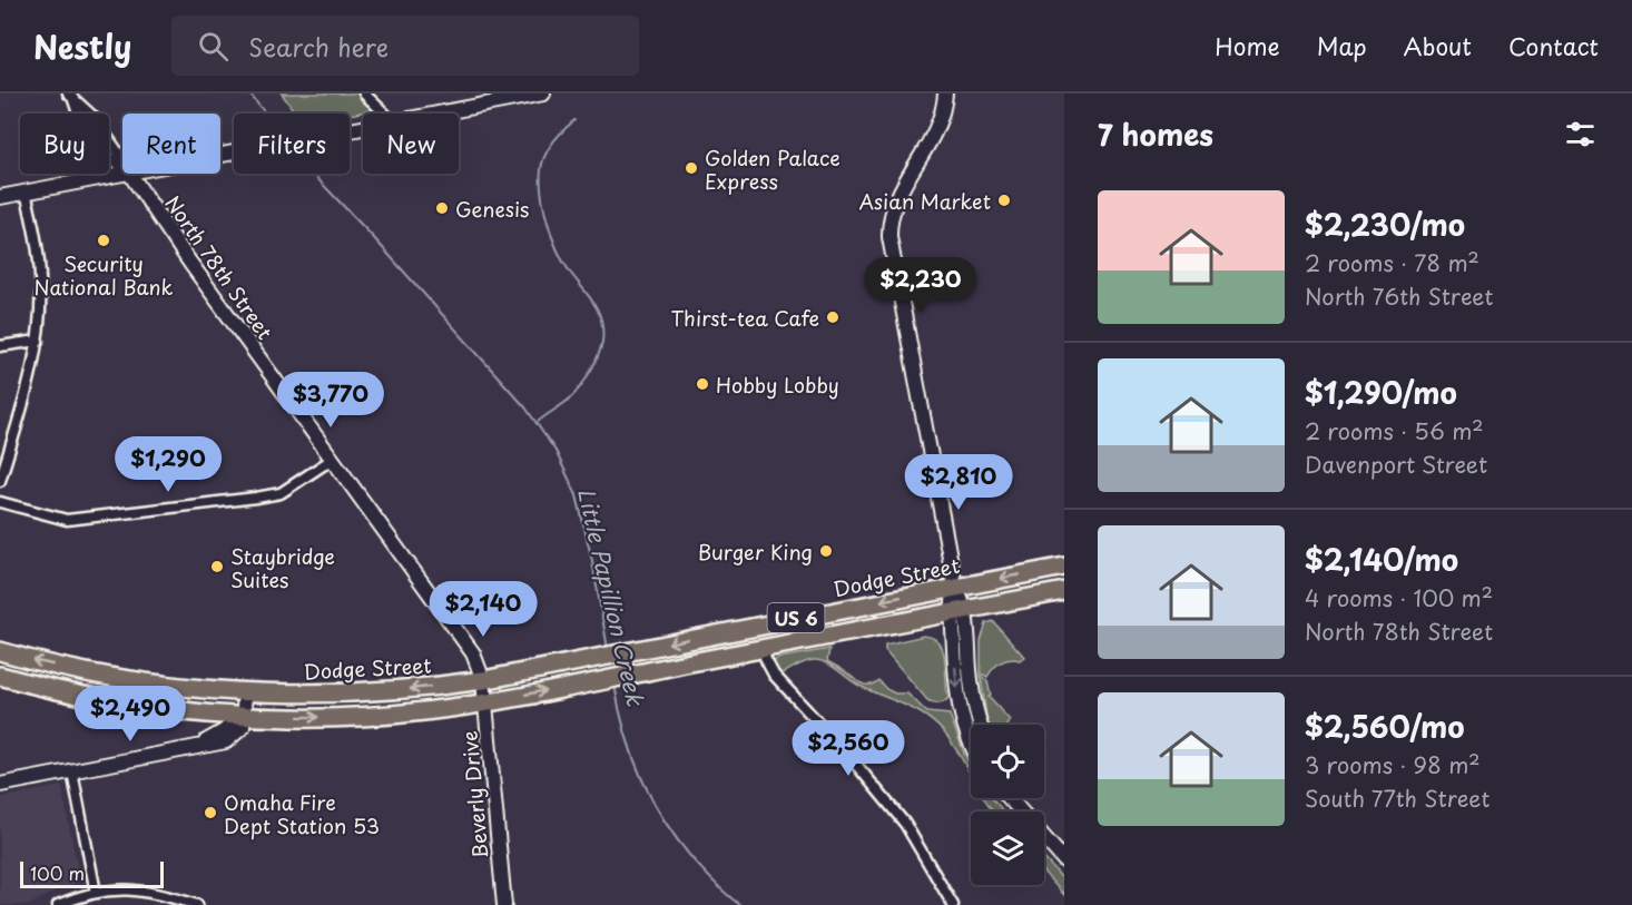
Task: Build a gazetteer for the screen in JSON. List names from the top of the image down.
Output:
{
  "streets": {
    "highway": ["Dodge Street", "US 6"],
    "main road": ["North 78th Street", "Beverly Drive"]
  },
  "crossings": [
    ["North 78th Street", "Dodge Street"],
    ["North 78th Street", "Beverly Drive"],
    ["Dodge Street", "US 6"],
    ["Dodge Street", "Beverly Drive"],
    ["US 6", "Beverly Drive"]
  ],
  "water": ["Little Papillion Creek"],
  "places": [
    "Golden Palace Express",
    "Asian Market",
    "Genesis",
    "Security National Bank",
    "Thirst-tea Cafe",
    "Hobby Lobby",
    "Burger King",
    "Staybridge Suites",
    "Omaha Fire Dept Station 53"
  ],
  "scale_bar": "100 m",
  "page": {
    "header": "Nestly",
    "search": "Search here",
    "nav": [
      "Home",
      "Map",
      "About",
      "Contact"
    ],
    "heading": "7 homes",
    "chip": [
      "Buy",
      "Rent",
      "Filters",
      "New"
    ],
    "list": [
      {
        "name": "$2,230/mo",
        "note": "2 rooms · 78 m² · North 76th Street"
      },
      {
        "name": "$1,290/mo",
        "note": "2 rooms · 56 m² · Davenport Street"
      },
      {
        "name": "$2,140/mo",
        "note": "4 rooms · 100 m² · North 78th Street"
      },
      {
        "name": "$2,560/mo",
        "note": "3 rooms · 98 m² · South 77th Street"
      }
    ],
    "price": [
      "$2,230",
      "$3,770",
      "$1,290",
      "$2,810",
      "$2,140",
      "$2,490",
      "$2,560"
    ],
    "scale": "100 m"
  }
}
